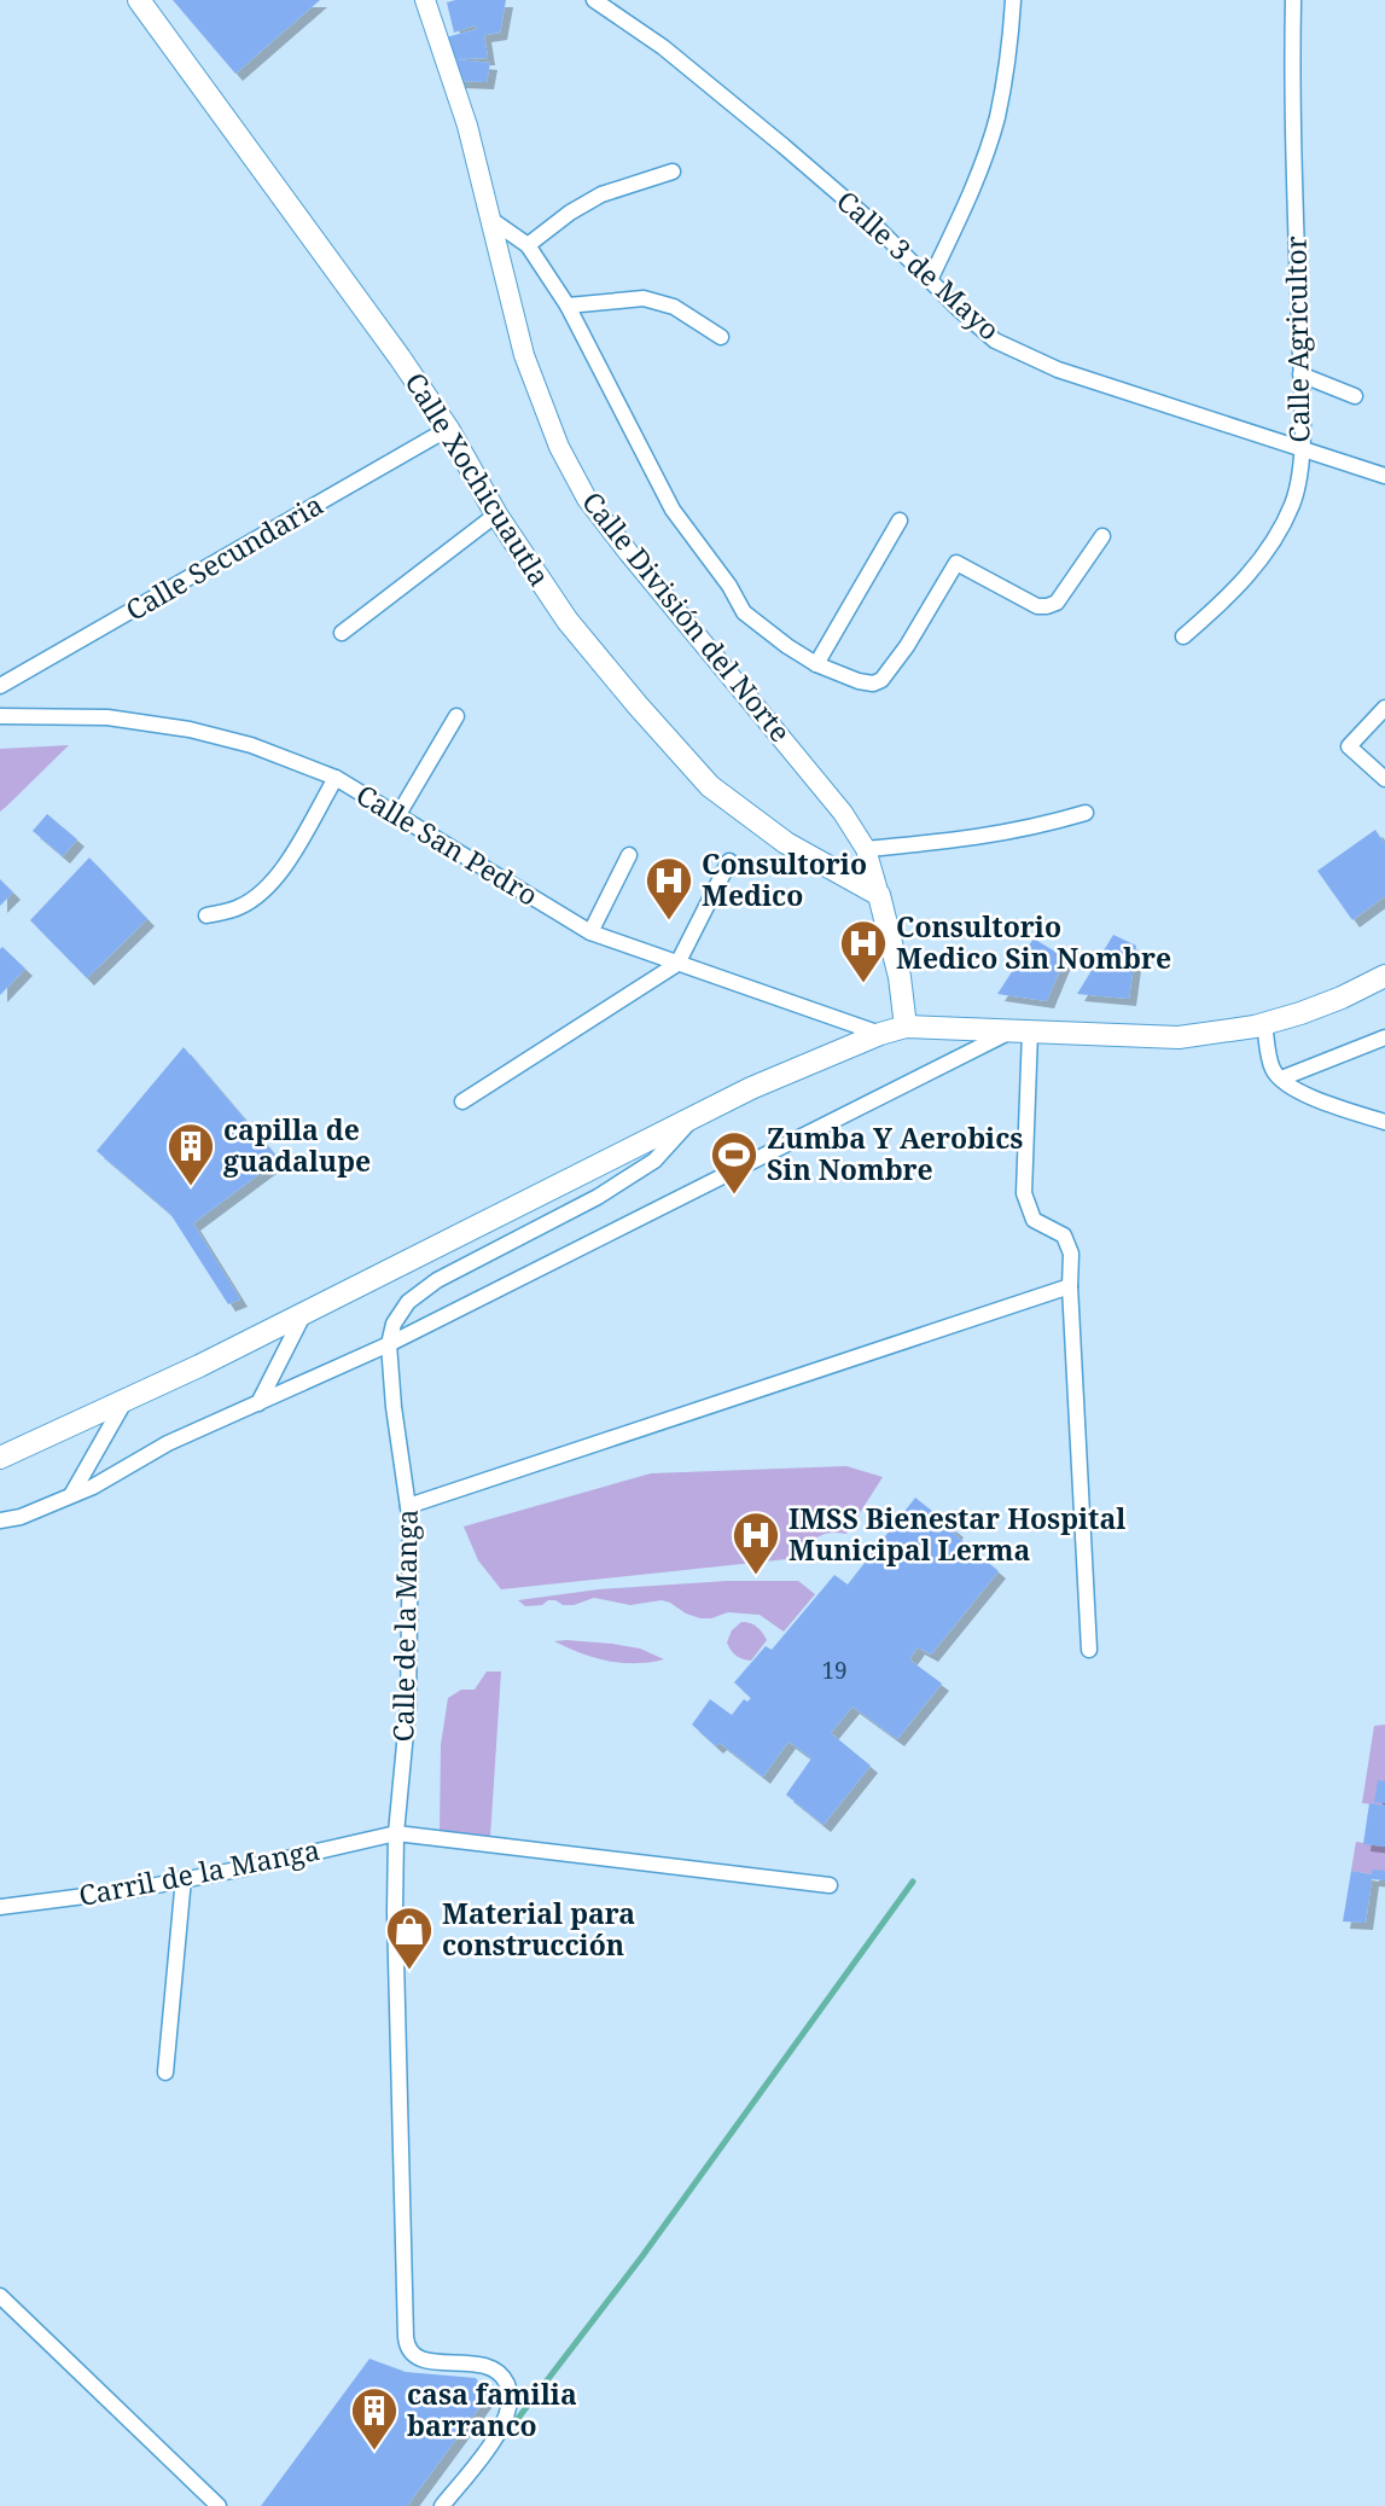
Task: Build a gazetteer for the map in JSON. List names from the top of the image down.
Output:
{
  "streets": {
    "main road": ["Calle Xochicuautla", "Calle División del Norte"],
    "street": [
      "Calle 3 de Mayo",
      "Calle Agricultor",
      "Calle Secundaria",
      "Calle San Pedro",
      "Calle de la Manga",
      "Carril de la Manga"
    ]
  },
  "crossings": [
    ["Calle 3 de Mayo", "Calle Agricultor"],
    ["Calle Xochicuautla", "Calle Secundaria"],
    ["Calle Xochicuautla", "Calle División del Norte"],
    ["Calle de la Manga", "Carril de la Manga"]
  ],
  "places": {
    "hospital": ["Consultorio Medico", "Consultorio Medico Sin Nombre", "IMSS Bienestar Hospital Municipal Lerma"],
    "building": ["capilla de guadalupe", "casa familia barranco"],
    "sports": ["Zumba Y Aerobics Sin Nombre"],
    "shop": ["Material para construcción"]
  },
  "house_numbers": ["19"]
}
